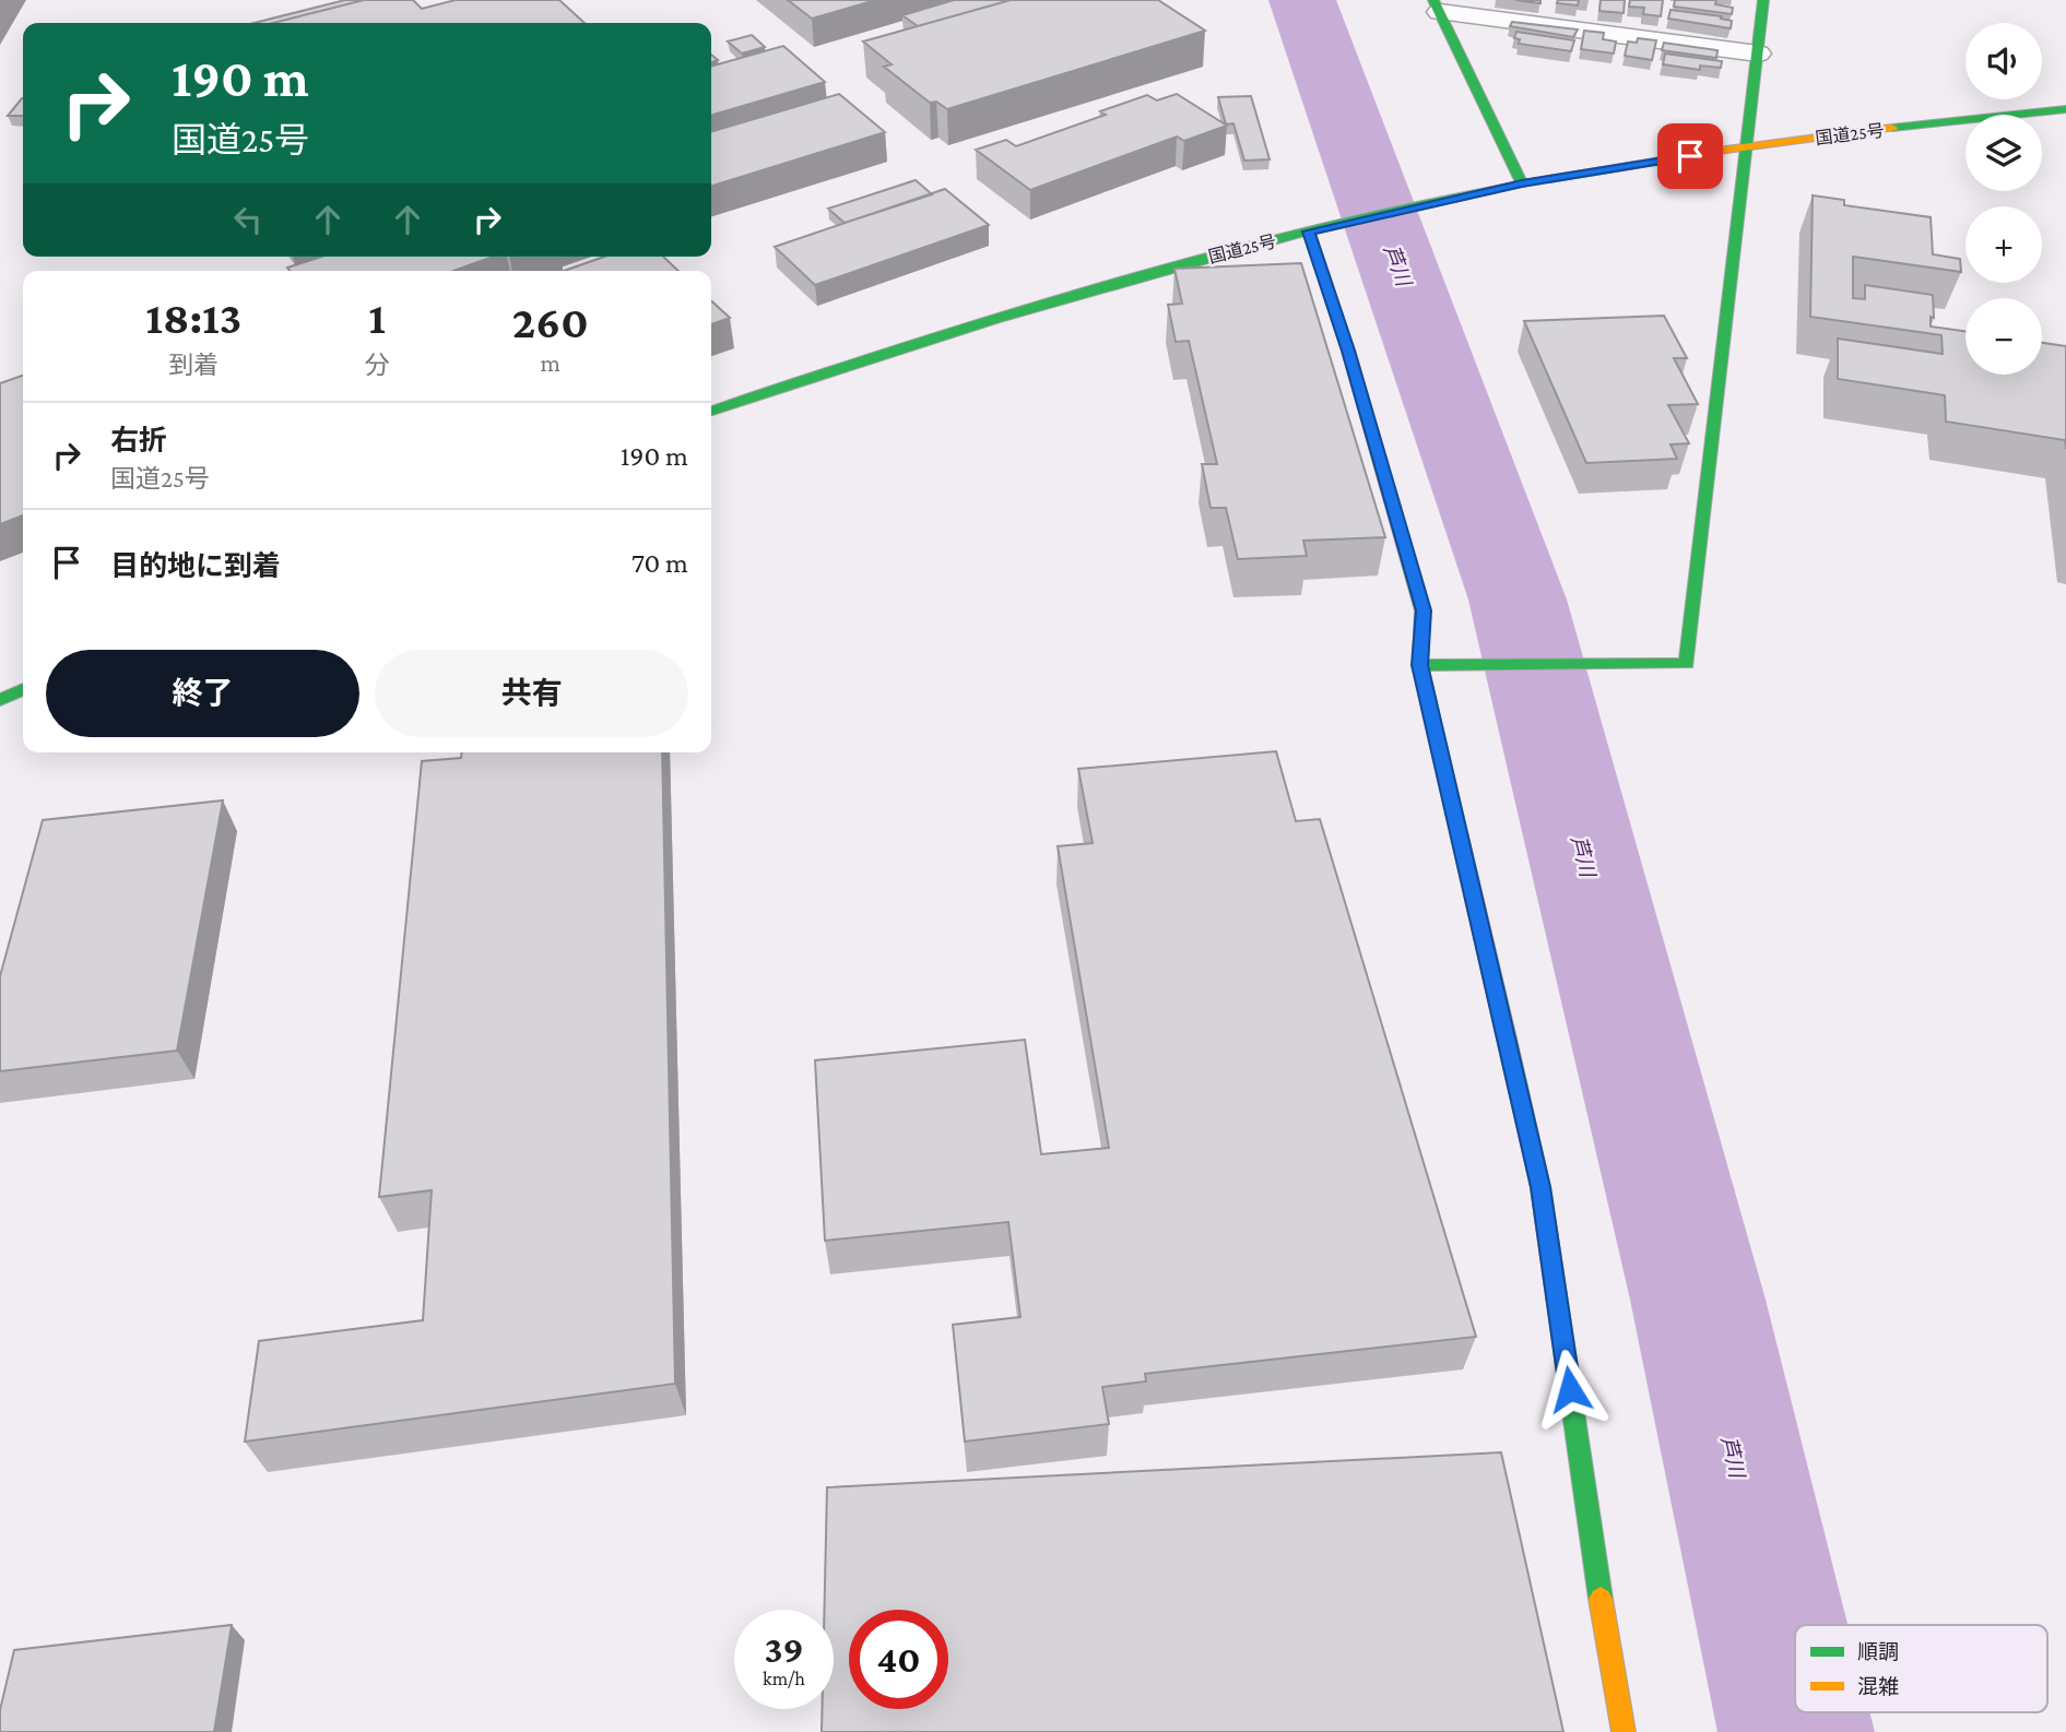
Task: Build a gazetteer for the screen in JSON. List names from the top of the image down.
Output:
{
  "streets": {
    "main road": ["国道25号"]
  },
  "water": ["芦川"],
  "legend": ["順調", "混雑"],
  "page": {
    "map_buttons": ["+", "−"],
    "turn": ["190 m", "国道25号"],
    "eta": [
      "18:13",
      "到着",
      "1",
      "分",
      "260",
      "m"
    ],
    "list": [
      {
        "name": "右折",
        "note": "国道25号",
        "value": "190 m"
      },
      {
        "name": "目的地に到着",
        "value": "70 m"
      }
    ],
    "buttons": ["終了", "共有"],
    "speed": "39 km/h",
    "limit": "40"
  }
}
